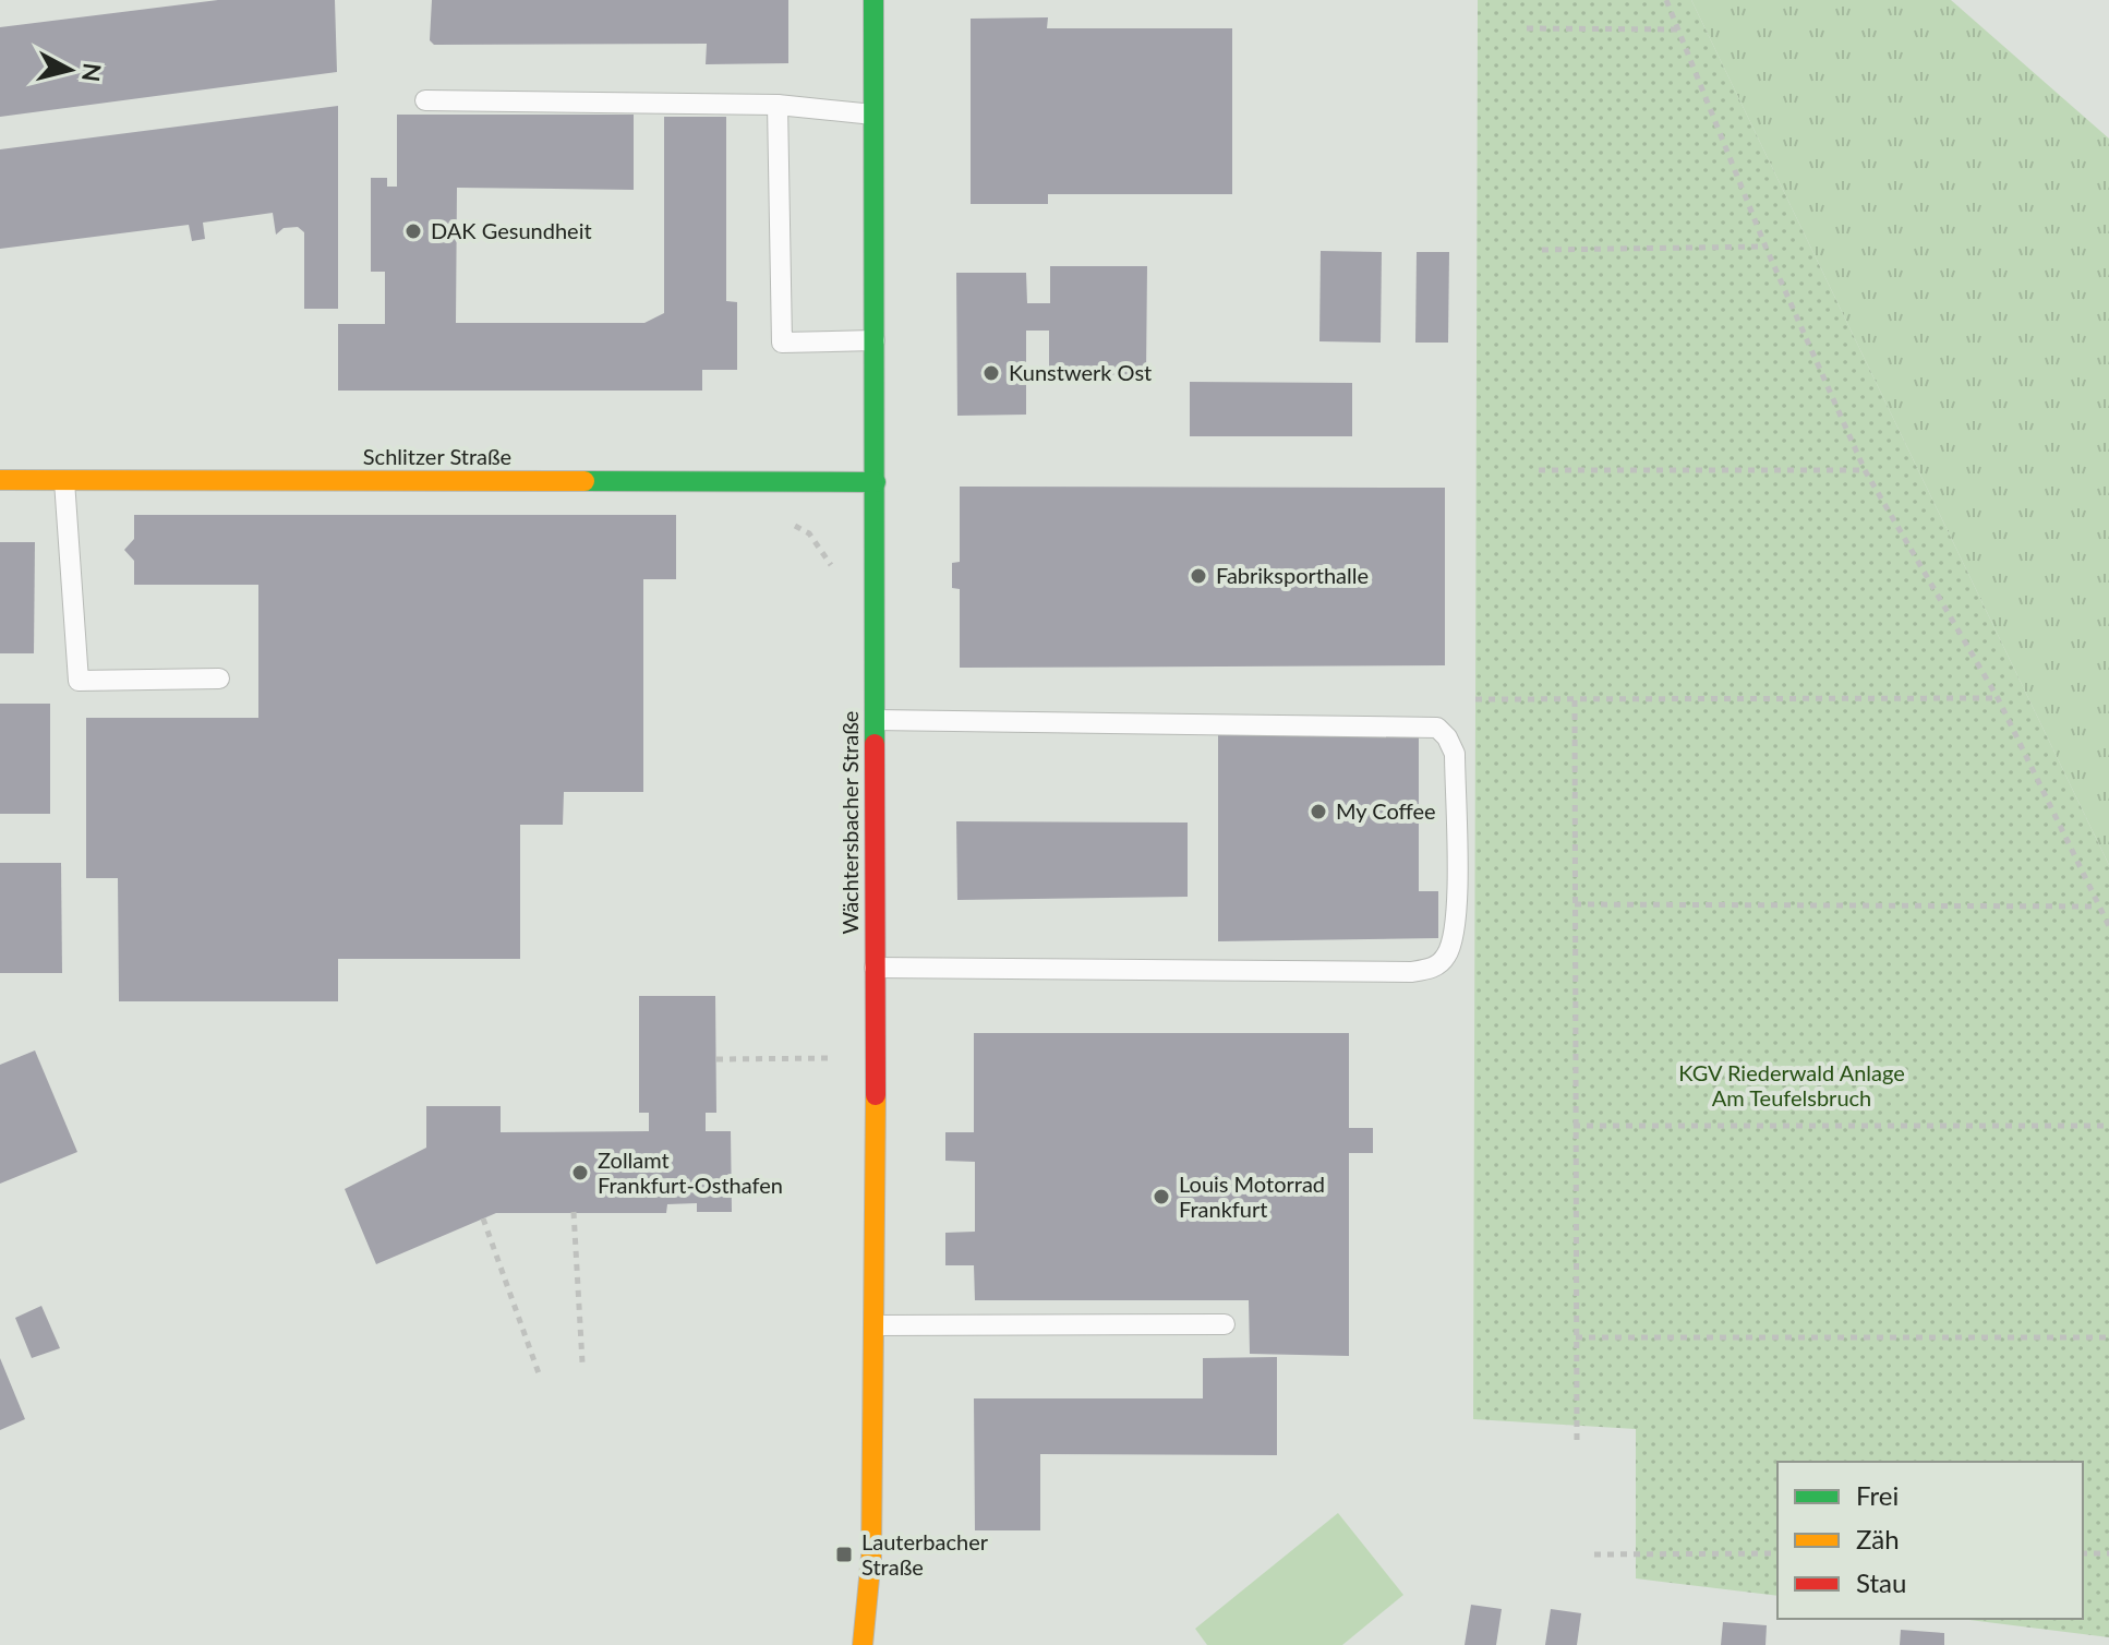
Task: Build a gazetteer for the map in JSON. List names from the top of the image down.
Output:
{
  "streets": {
    "street": ["Schlitzer Straße", "Wächtersbacher Straße"]
  },
  "crossings": [
    ["Schlitzer Straße", "Wächtersbacher Straße"]
  ],
  "parks": ["KGV Riederwald Anlage Am Teufelsbruch"],
  "places": {
    "other": [
      "DAK Gesundheit",
      "Kunstwerk Ost",
      "Fabriksporthalle",
      "My Coffee",
      "Zollamt Frankfurt-Osthafen",
      "Louis Motorrad Frankfurt"
    ],
    "transit": ["Lauterbacher Straße"]
  },
  "legend": ["Frei", "Zäh", "Stau"],
  "north": "right"
}
